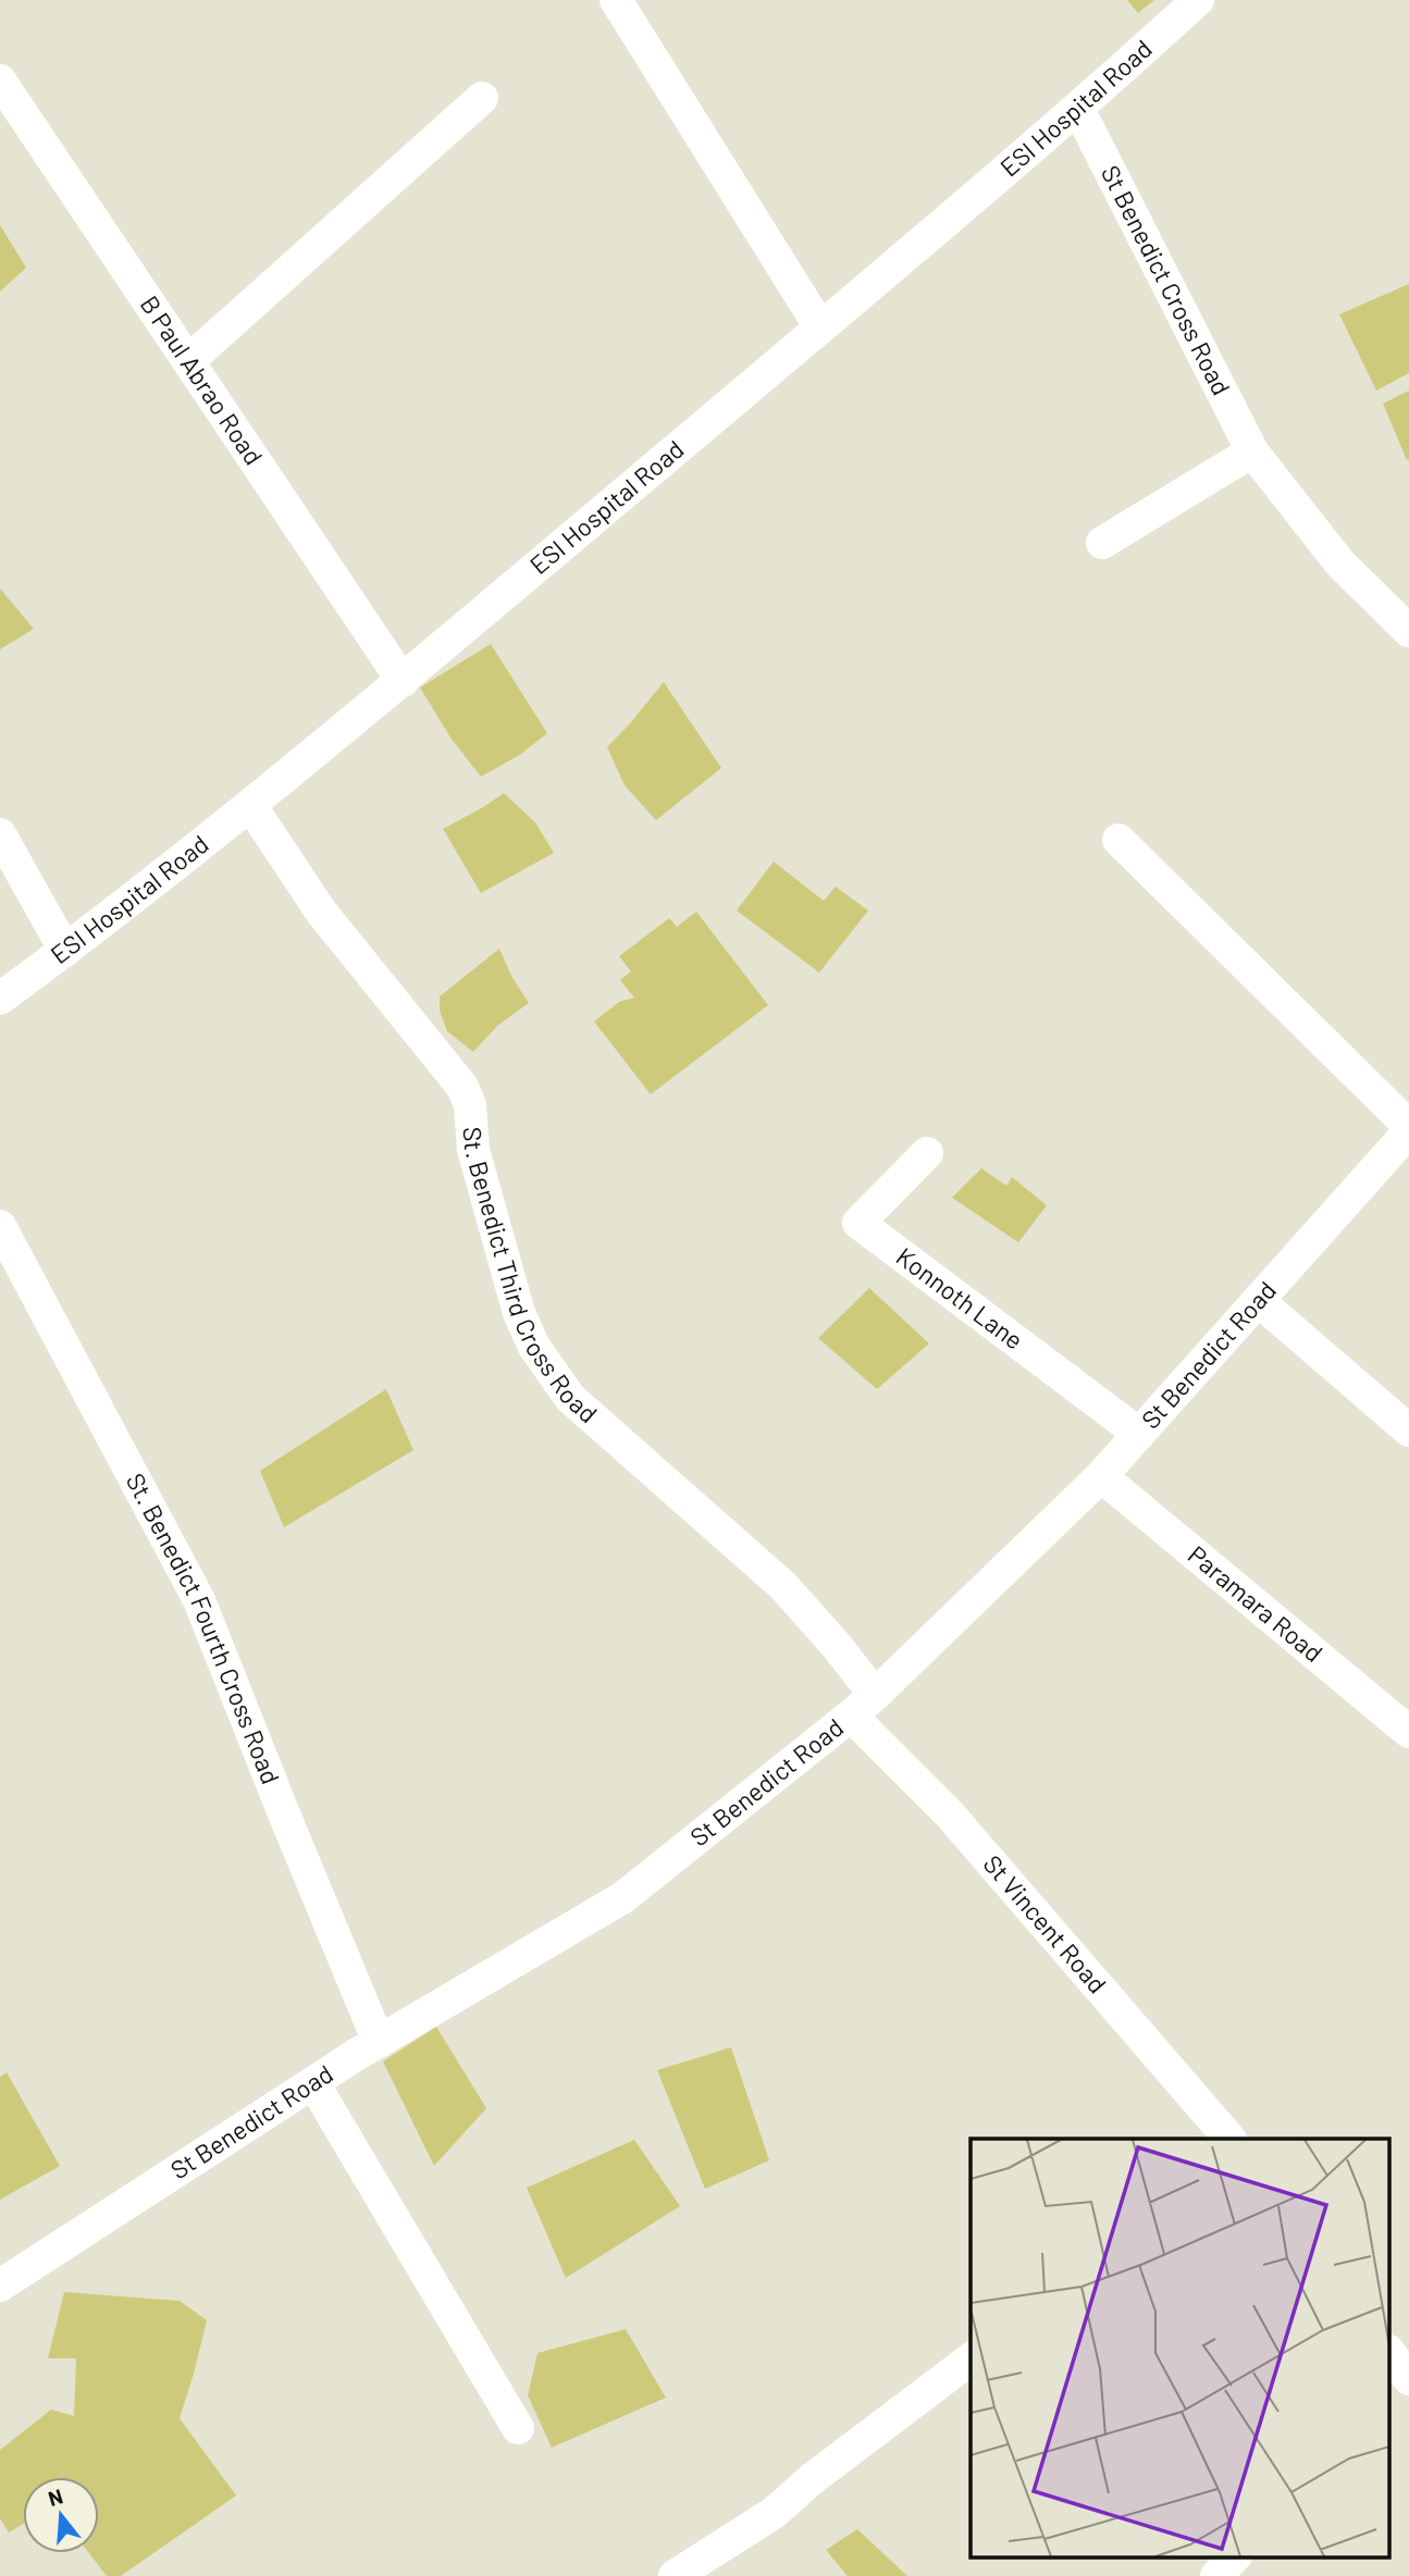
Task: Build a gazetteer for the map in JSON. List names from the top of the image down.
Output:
{
  "streets": {
    "street": [
      "ESI Hospital Road",
      "St Benedict Cross Road",
      "B Paul Abrao Road",
      "St. Benedict Third Cross Road",
      "Konnoth Lane",
      "St Benedict Road",
      "Paramara Road",
      "St. Benedict Fourth Cross Road",
      "St Vincent Road"
    ]
  },
  "crossings": [
    ["ESI Hospital Road", "St Benedict Cross Road"],
    ["ESI Hospital Road", "B Paul Abrao Road"],
    ["ESI Hospital Road", "St. Benedict Third Cross Road"],
    ["St. Benedict Third Cross Road", "St Benedict Road"],
    ["Konnoth Lane", "St Benedict Road"],
    ["St Benedict Road", "Paramara Road"],
    ["St Benedict Road", "St. Benedict Fourth Cross Road"],
    ["St Benedict Road", "St Vincent Road"]
  ],
  "north": "top"
}
